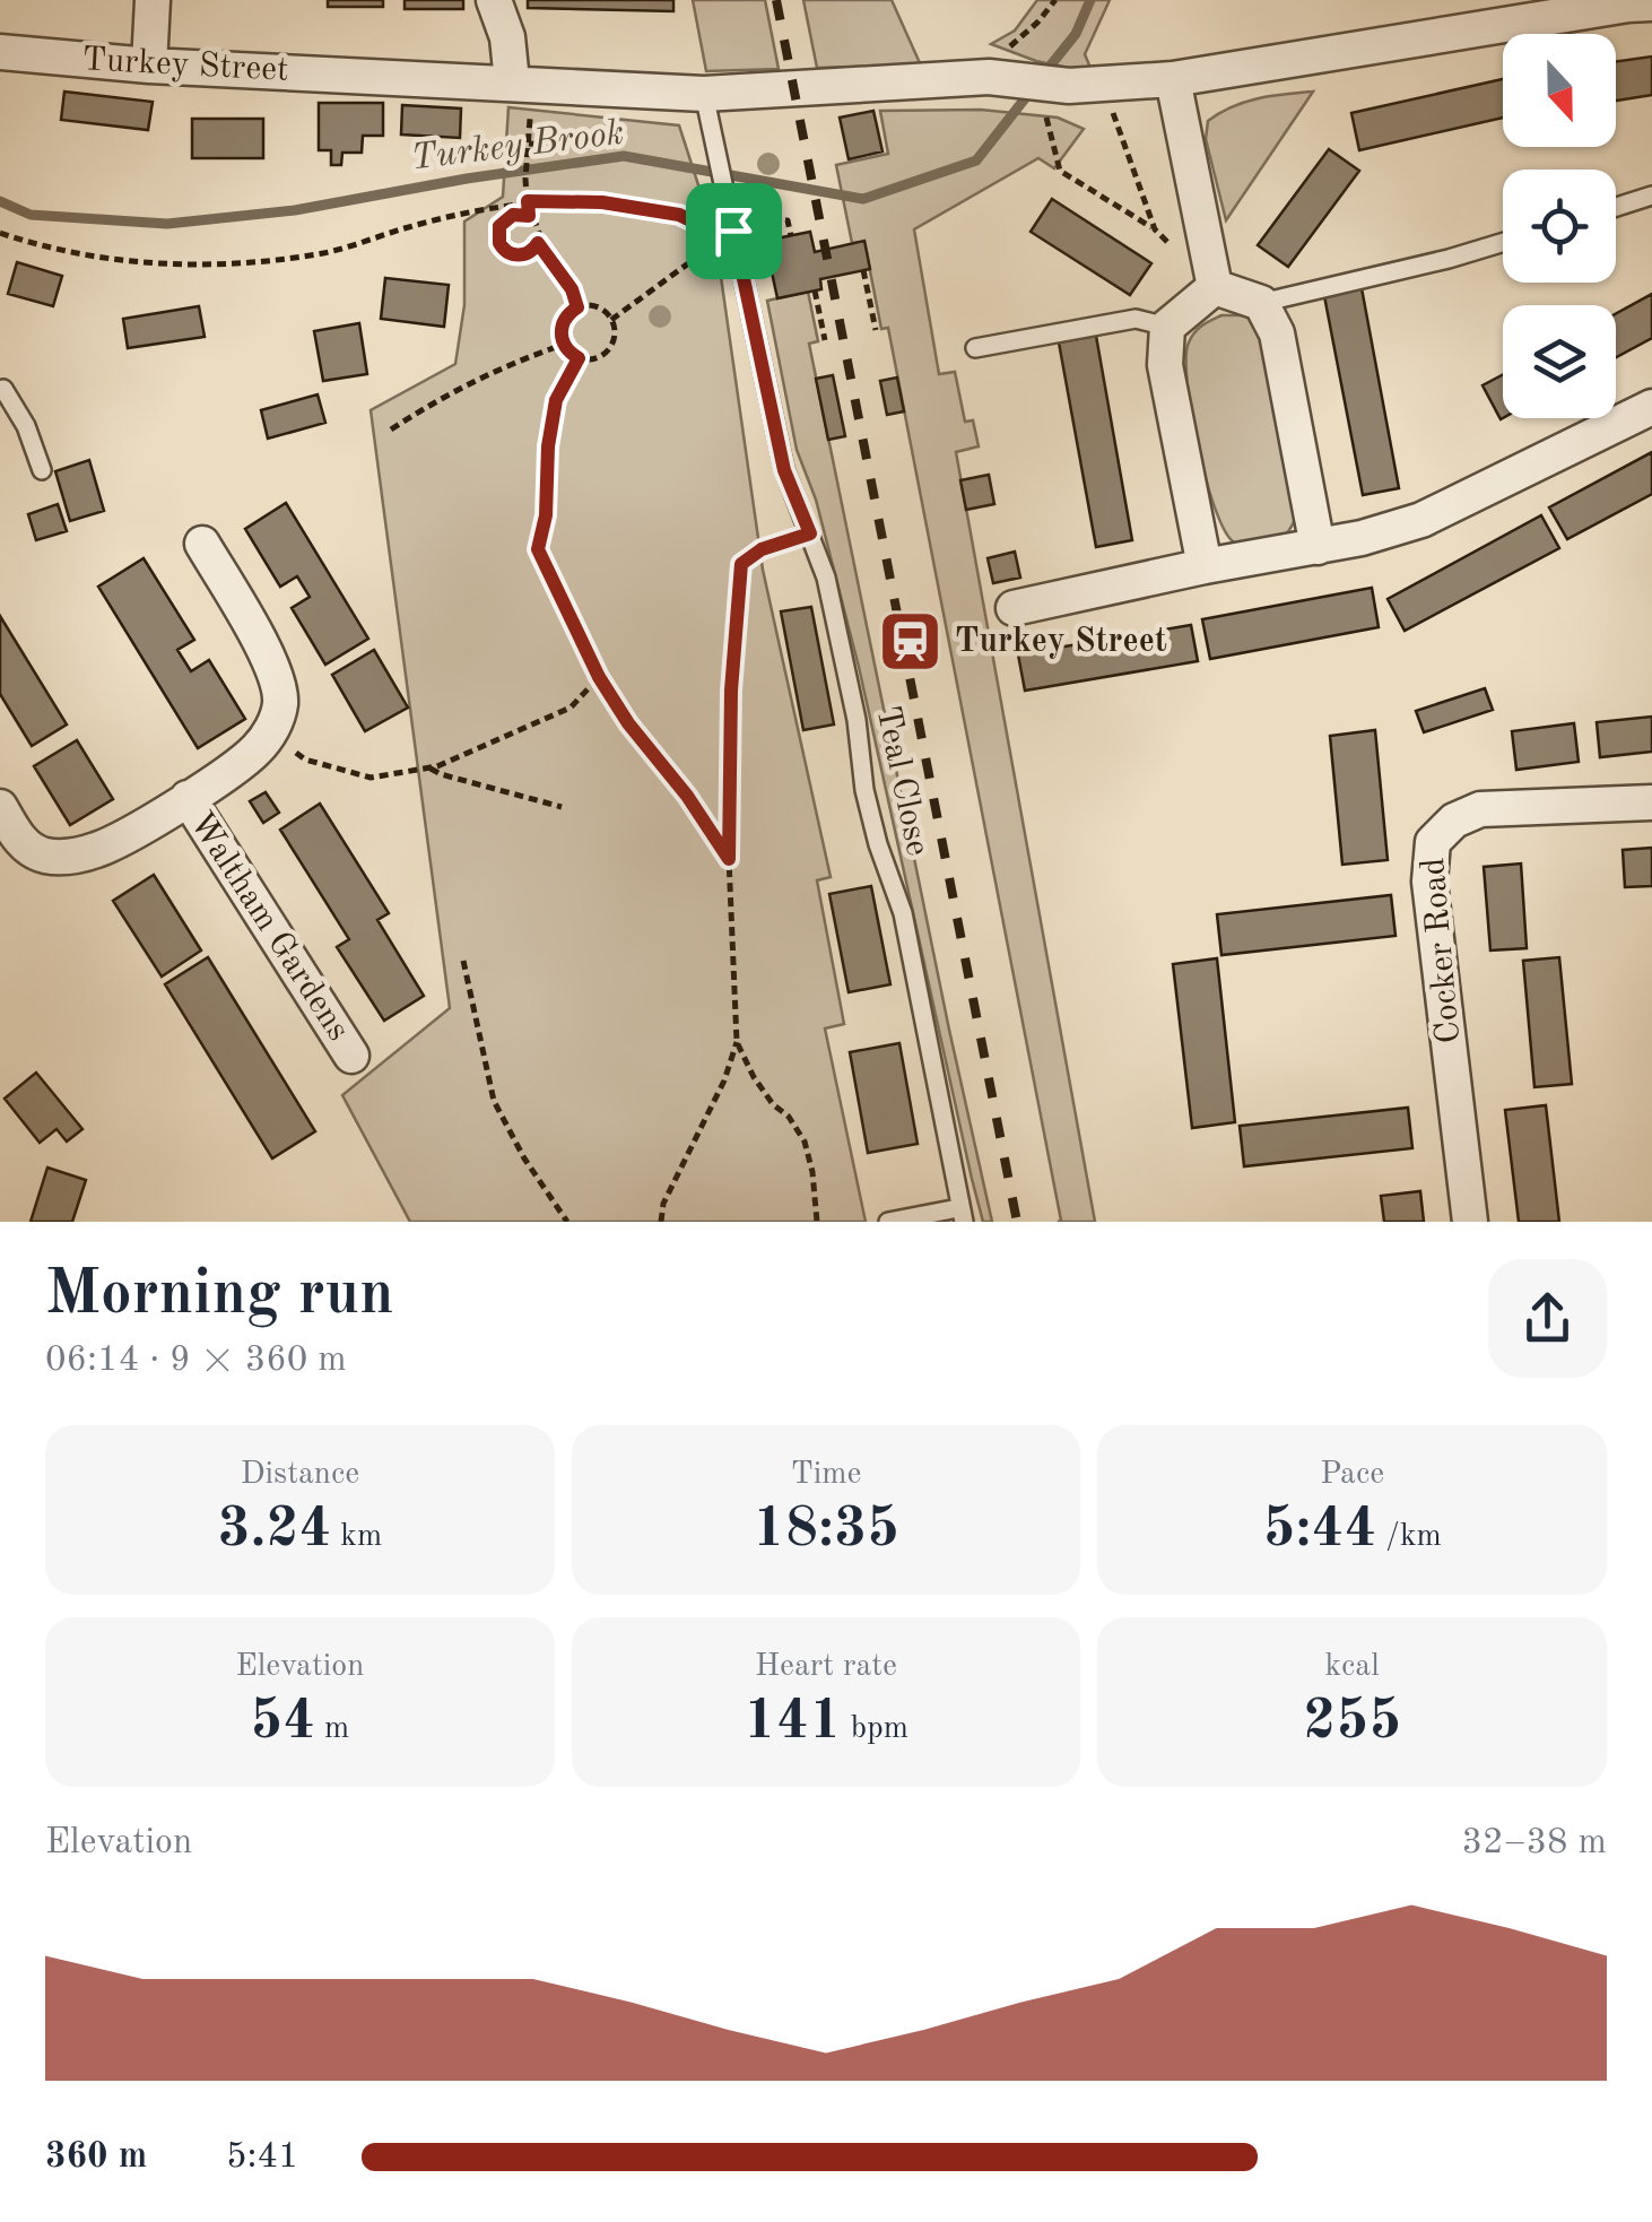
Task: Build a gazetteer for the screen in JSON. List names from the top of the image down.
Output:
{
  "streets": {
    "street": ["Turkey Street", "Waltham Gardens", "Cocker Road"],
    "lane": ["Teal Close"]
  },
  "crossings": [
    ["Turkey Street", "Teal Close"]
  ],
  "water": ["Turkey Brook"],
  "places": {
    "station": ["Turkey Street"]
  },
  "north": "bottom",
  "page": {
    "heading": ["Morning run", "06:14 · 9 × 360 m"],
    "stats": [
      ["Distance", "3.24 km"],
      ["Time", "18:35"],
      ["Pace", "5:44 /km"],
      ["Elevation", "54 m"],
      ["Heart rate", "141 bpm"],
      ["kcal", "255"]
    ],
    "chart": ["Elevation", "32–38 m"],
    "list": [
      {
        "name": "360 m",
        "note": "5:41"
      }
    ]
  }
}
